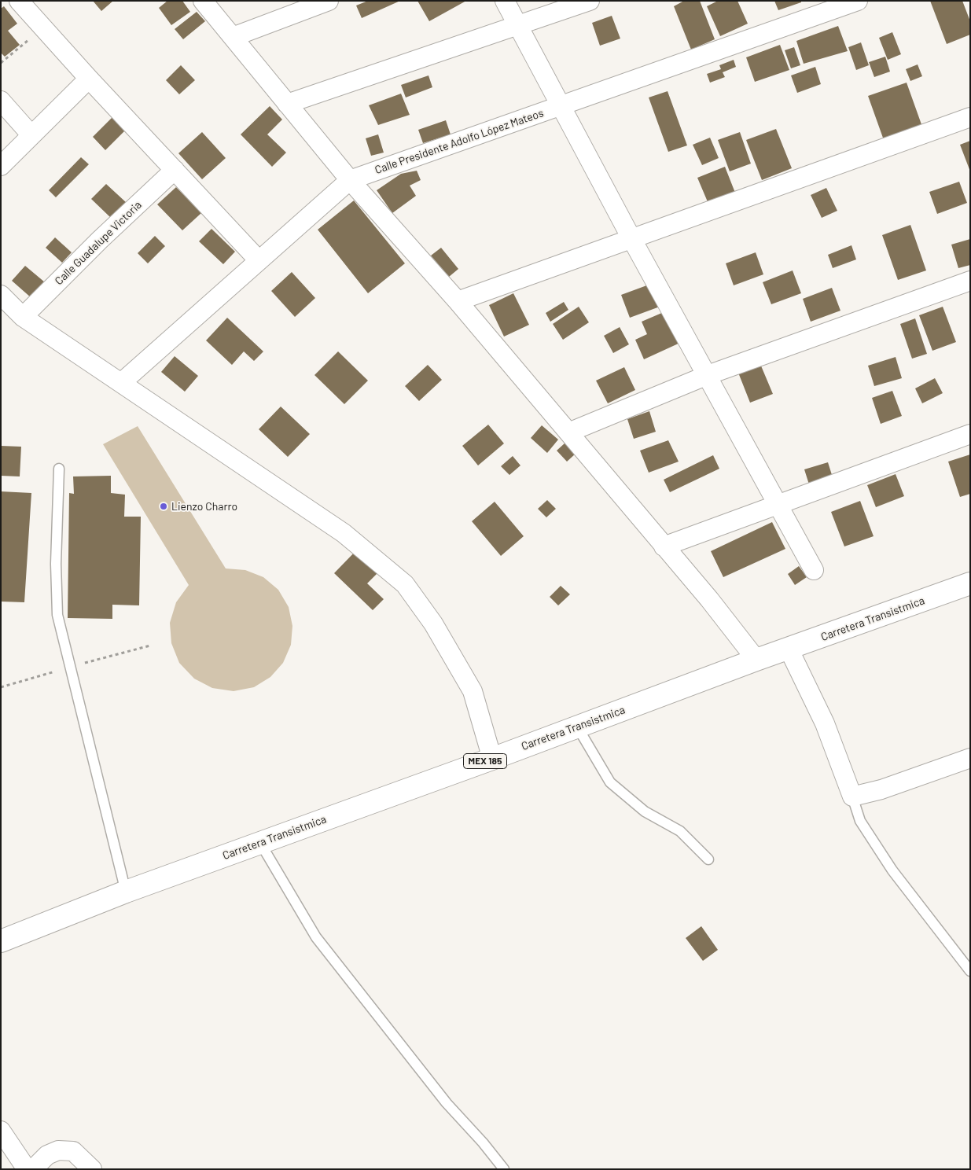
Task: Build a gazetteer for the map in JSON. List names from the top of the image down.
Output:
{
  "streets": {
    "main road": ["Carretera Transistmica", "MEX 185"],
    "street": ["Calle Presidente Adolfo López Mateos", "Calle Guadalupe Victoria"]
  },
  "places": ["Lienzo Charro"]
}
